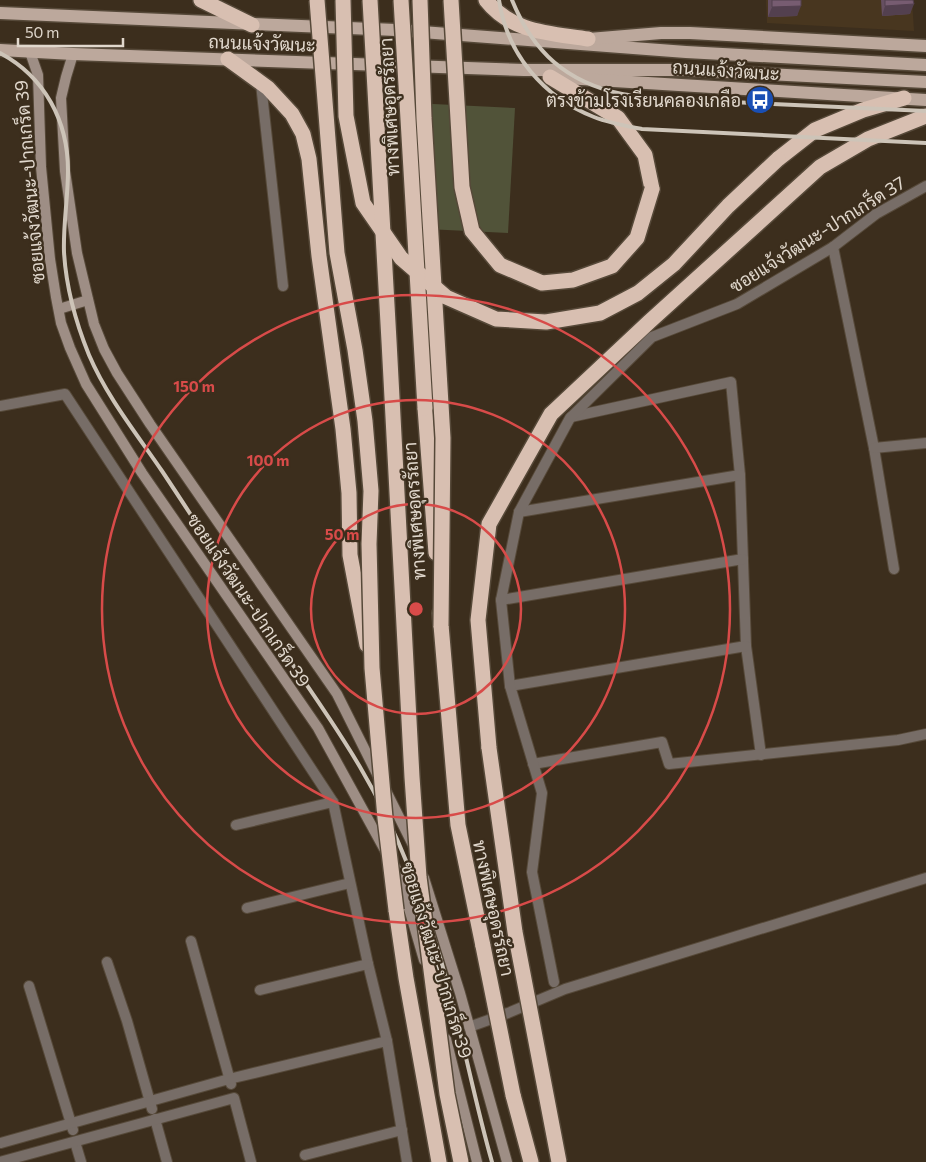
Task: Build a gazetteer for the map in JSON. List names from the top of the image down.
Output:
{
  "streets": {
    "highway": ["ทางพิเศษอุดรรัถยา"],
    "main road": ["ถนนแจ้งวัฒนะ", "ซอยแจ้งวัฒนะ-ปากเกร็ด 39"],
    "street": ["ซอยแจ้งวัฒนะ-ปากเกร็ด 37"]
  },
  "crossings": [
    ["ถนนแจ้งวัฒนะ", "ซอยแจ้งวัฒนะ-ปากเกร็ด 39"]
  ],
  "places": {
    "bus stop": ["ตรงข้ามโรงเรียนคลองเกลือ"]
  },
  "scale_bar": "50 m",
  "rings": ["150 m", "100 m", "50 m"]
}
